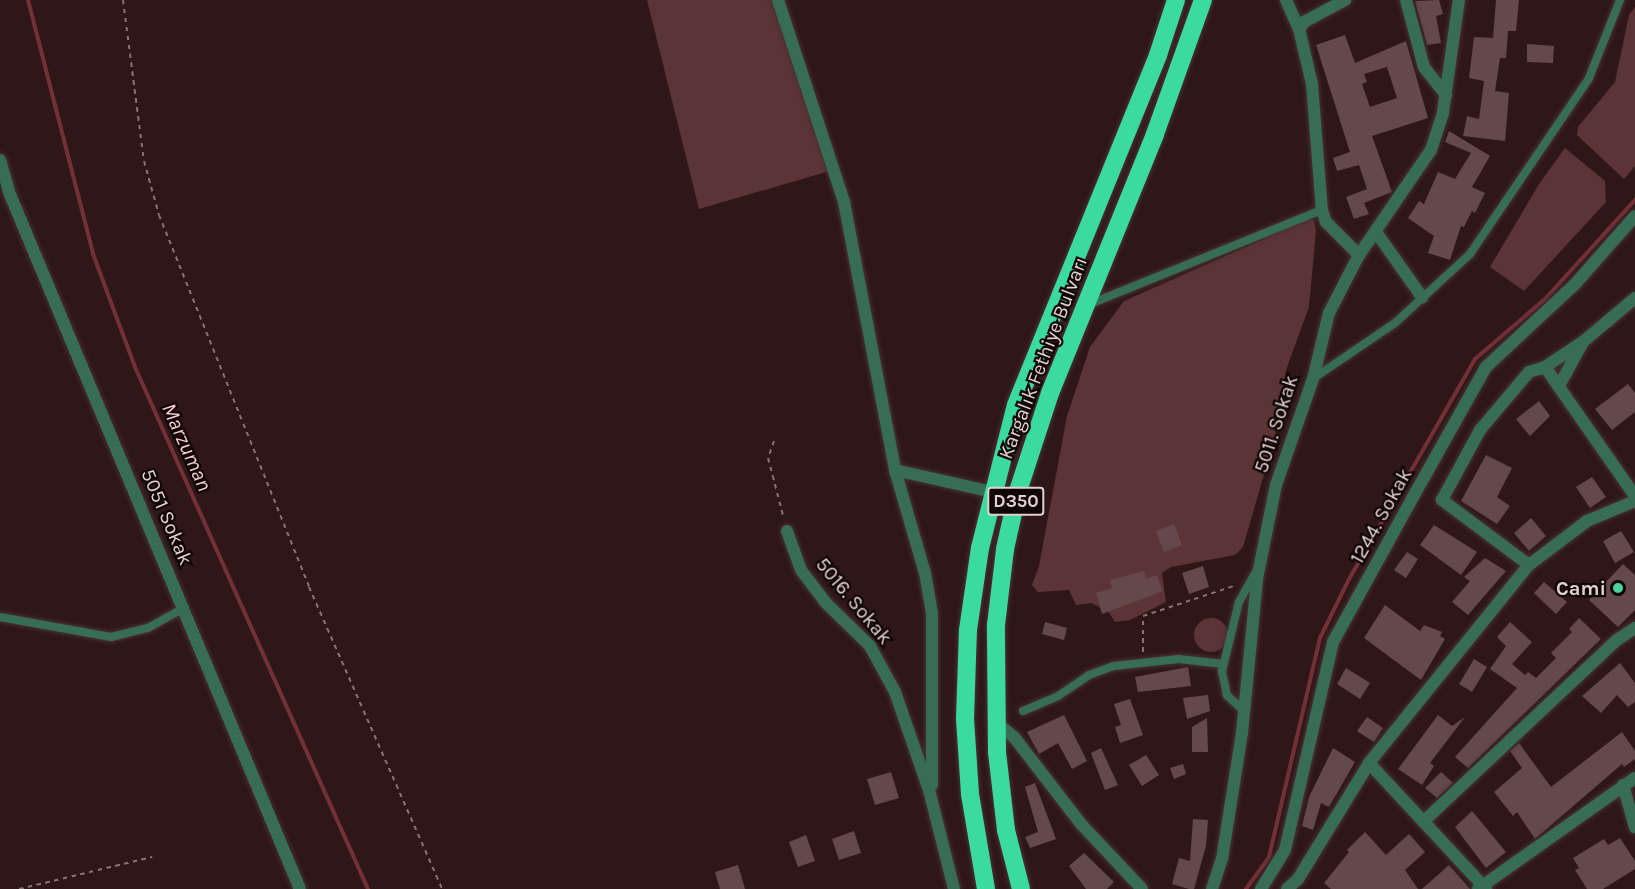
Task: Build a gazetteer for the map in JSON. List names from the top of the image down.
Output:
{
  "streets": {
    "highway": ["Kargalık Fethiye Bulvarı", "D350"],
    "street": [
      "5011. Sokak",
      "1244. Sokak",
      "5051 Sokak",
      "5016. Sokak"
    ]
  },
  "water": ["Marzuman"],
  "places": ["Cami"]
}
